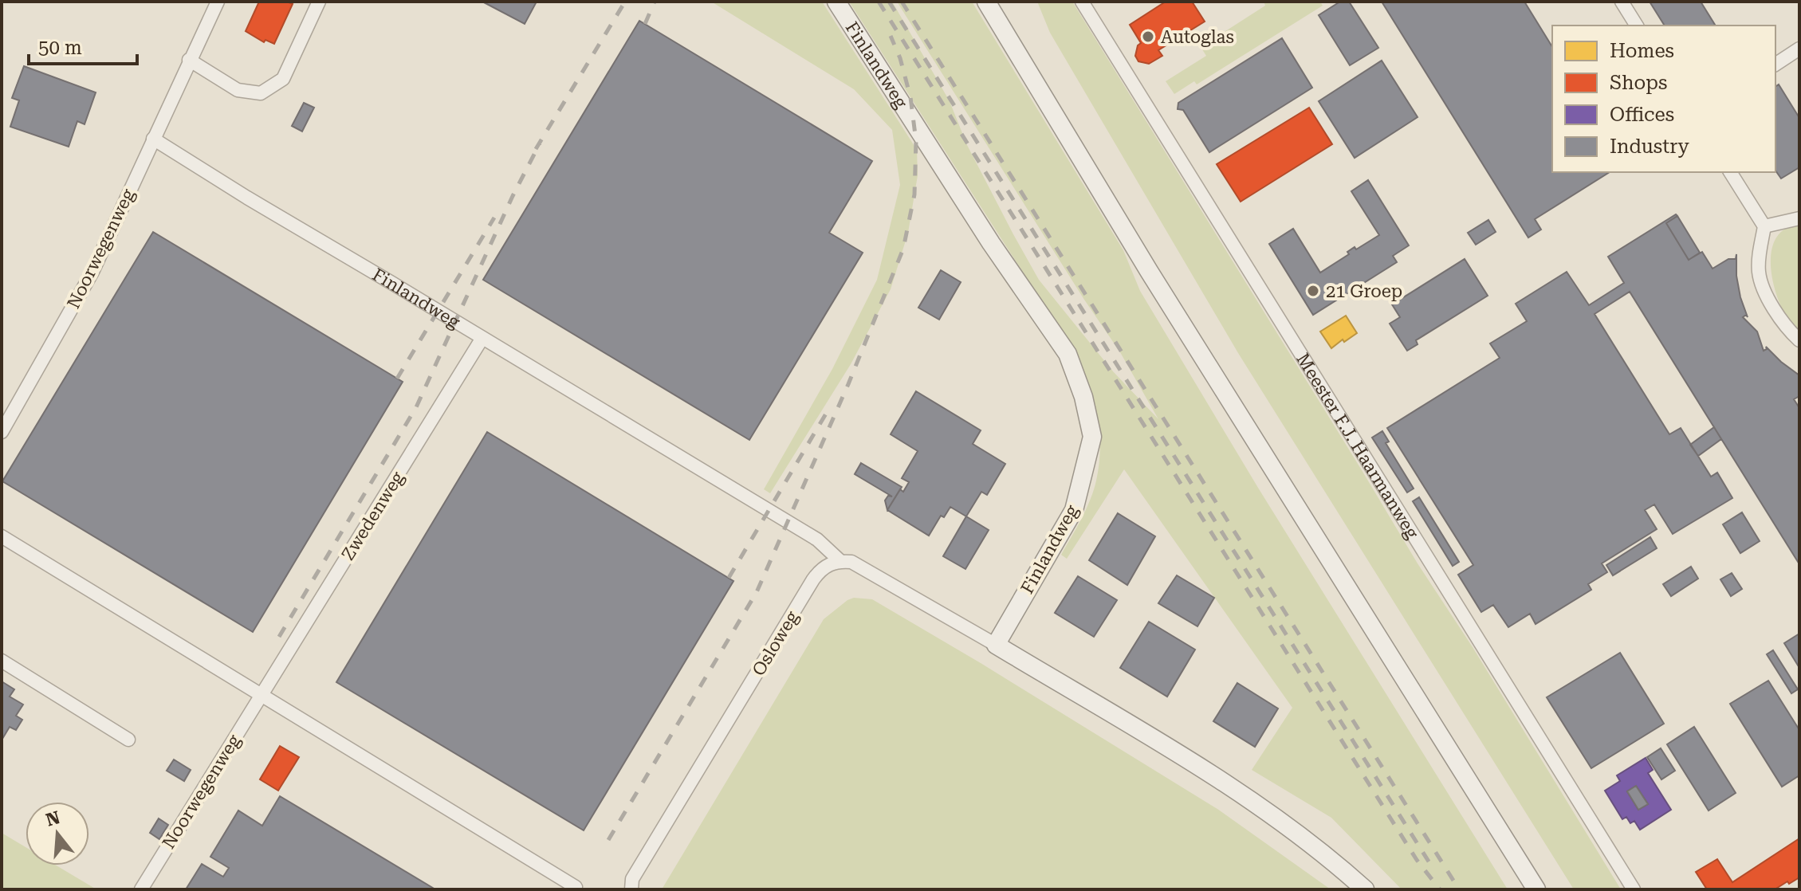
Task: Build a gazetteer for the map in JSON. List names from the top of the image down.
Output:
{
  "streets": {
    "street": [
      "Finlandweg",
      "Noorwegenweg",
      "Meester F.J. Haarmanweg",
      "Zwedenweg",
      "Osloweg"
    ]
  },
  "crossings": [
    ["Finlandweg", "Noorwegenweg"],
    ["Finlandweg", "Zwedenweg"],
    ["Finlandweg", "Osloweg"],
    ["Noorwegenweg", "Zwedenweg"]
  ],
  "places": ["Autoglas", "21 Groep"],
  "legend": [
    "Homes",
    "Shops",
    "Offices",
    "Industry"
  ],
  "scale_bar": "50 m",
  "north": "top"
}
